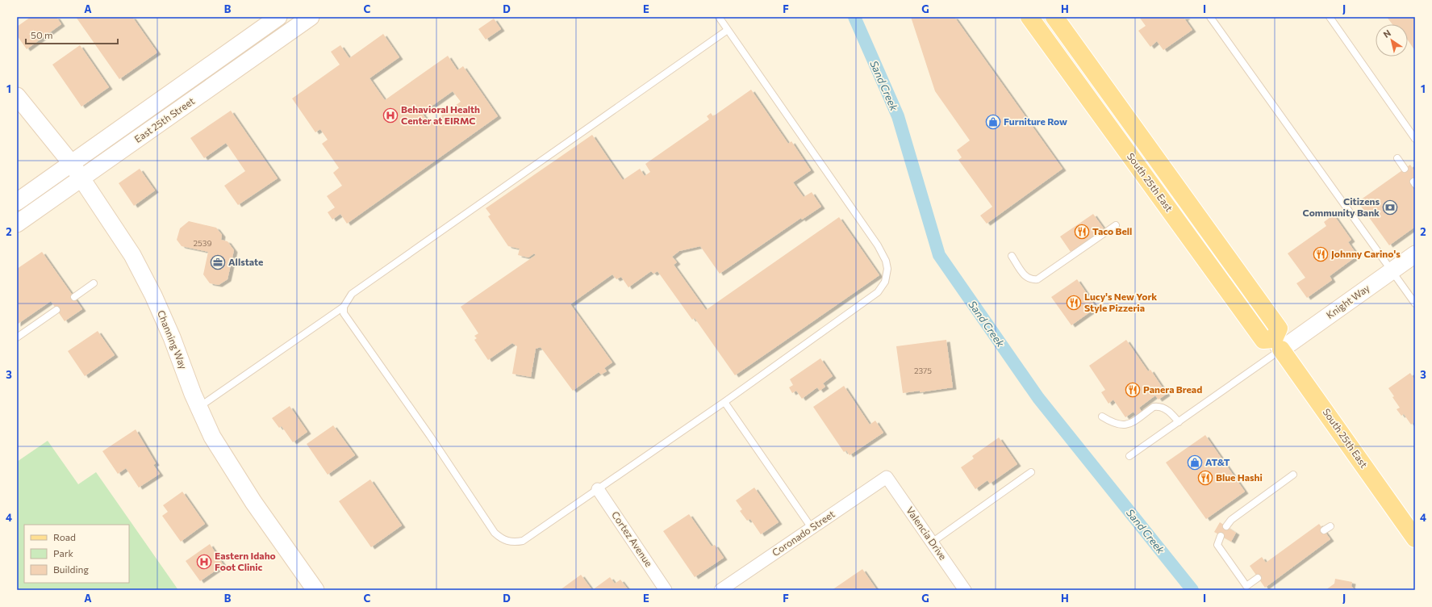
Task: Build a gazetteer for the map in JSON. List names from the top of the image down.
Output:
{
  "streets": {
    "main road": ["South 25th East"],
    "street": [
      "East 25th Street",
      "Knight Way",
      "Channing Way",
      "Coronado Street",
      "Valencia Drive",
      "Cortez Avenue"
    ]
  },
  "crossings": [
    ["East 25th Street", "Channing Way"],
    ["South 25th East", "Knight Way"],
    ["Coronado Street", "Valencia Drive"]
  ],
  "water": ["Sand Creek"],
  "places": {
    "hospital": ["Behavioral Health Center at EIRMC", "Eastern Idaho Foot Clinic"],
    "shop": ["Furniture Row", "AT&T"],
    "bank": ["Citizens Community Bank"],
    "restaurant": [
      "Taco Bell",
      "Johnny Carino's",
      "Lucy's New York Style Pizzeria",
      "Panera Bread",
      "Blue Hashi"
    ],
    "office": ["Allstate"]
  },
  "house_numbers": ["2539", "2375"],
  "legend": ["Road", "Park", "Building"],
  "scale_bar": "50 m",
  "north": "top left",
  "grid": {
    "columns": [
      "A",
      "B",
      "C",
      "D",
      "E",
      "F",
      "G",
      "H",
      "I",
      "J"
    ],
    "rows": [
      "1",
      "2",
      "3",
      "4"
    ]
  }
}
